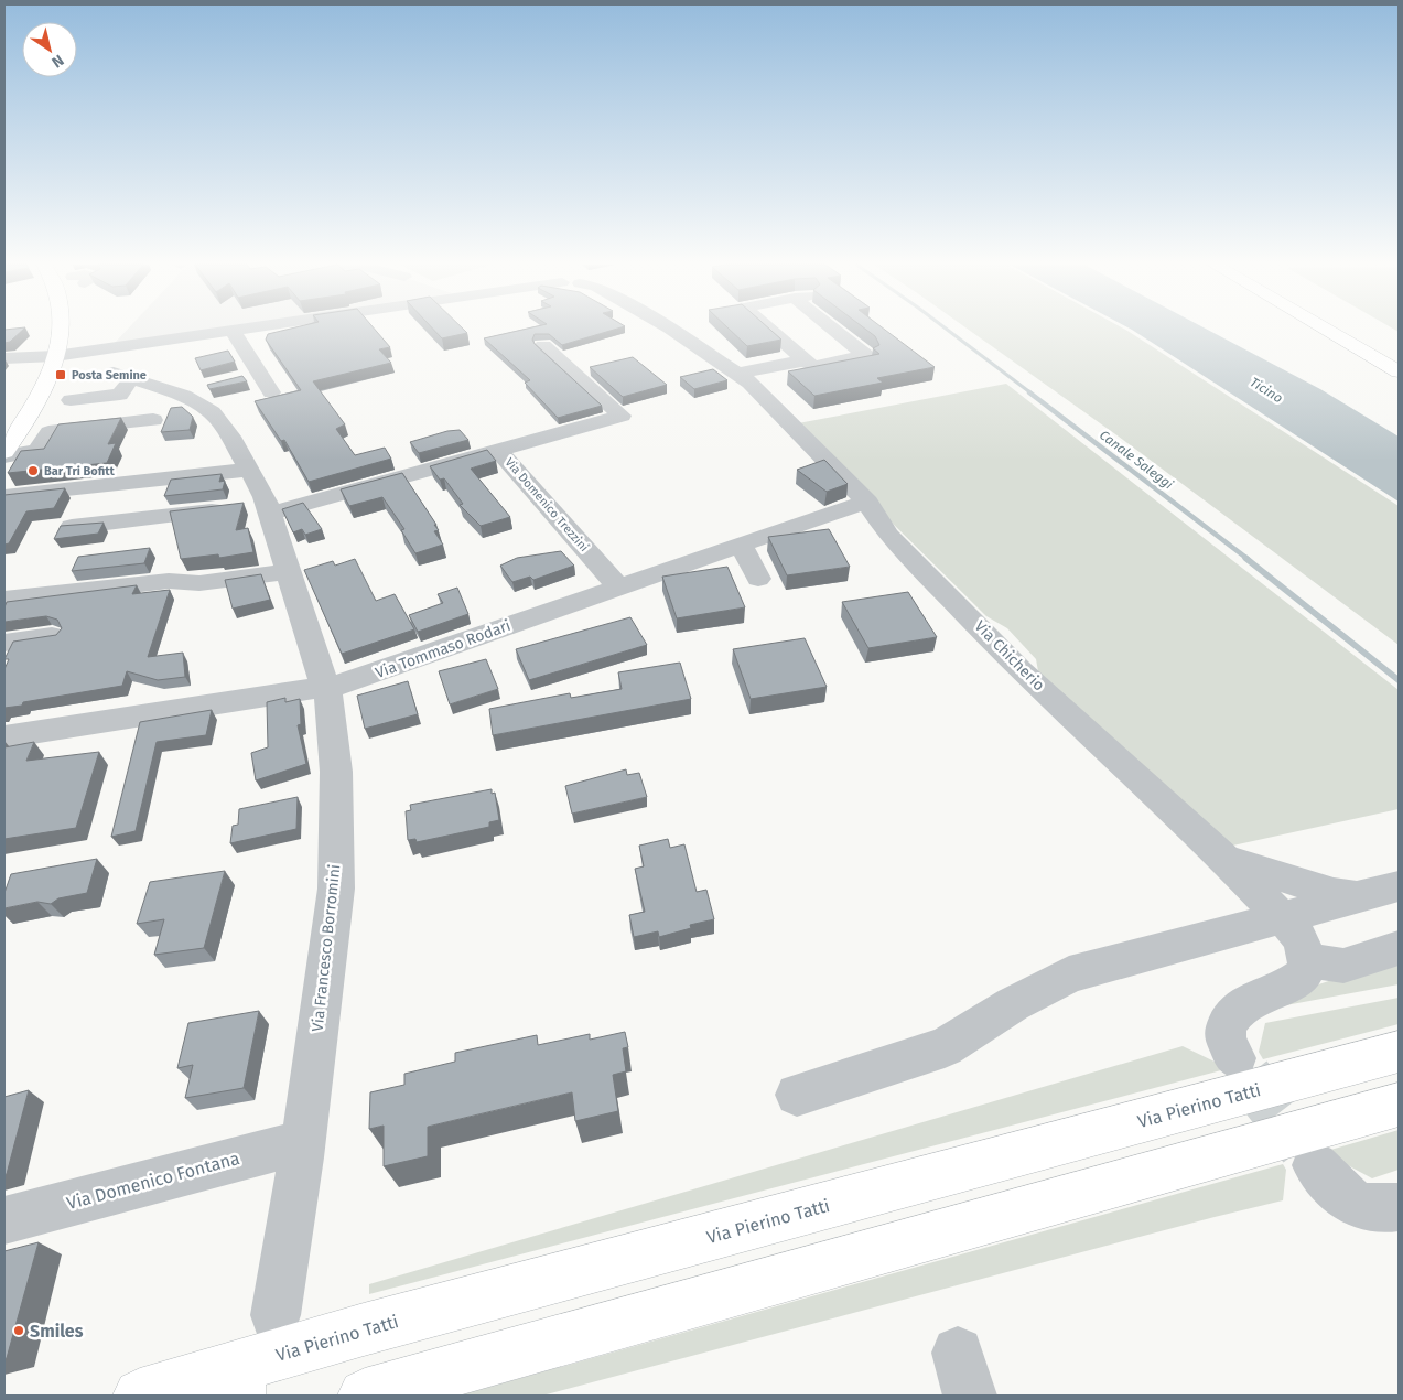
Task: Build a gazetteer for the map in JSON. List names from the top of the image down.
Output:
{
  "streets": {
    "main road": ["Via Pierino Tatti"],
    "street": [
      "Via Domenico Trezzini",
      "Via Tommaso Rodari",
      "Via Chicherio",
      "Via Francesco Borromini",
      "Via Domenico Fontana"
    ]
  },
  "crossings": [
    ["Via Domenico Trezzini", "Via Tommaso Rodari"],
    ["Via Tommaso Rodari", "Via Chicherio"],
    ["Via Tommaso Rodari", "Via Francesco Borromini"],
    ["Via Francesco Borromini", "Via Domenico Fontana"]
  ],
  "water": ["Ticino", "Canale Saleggi"],
  "places": {
    "transit": ["Posta Semine"],
    "other": ["Bar Tri Bofitt", "Smiles"]
  },
  "north": "bottom right"
}
